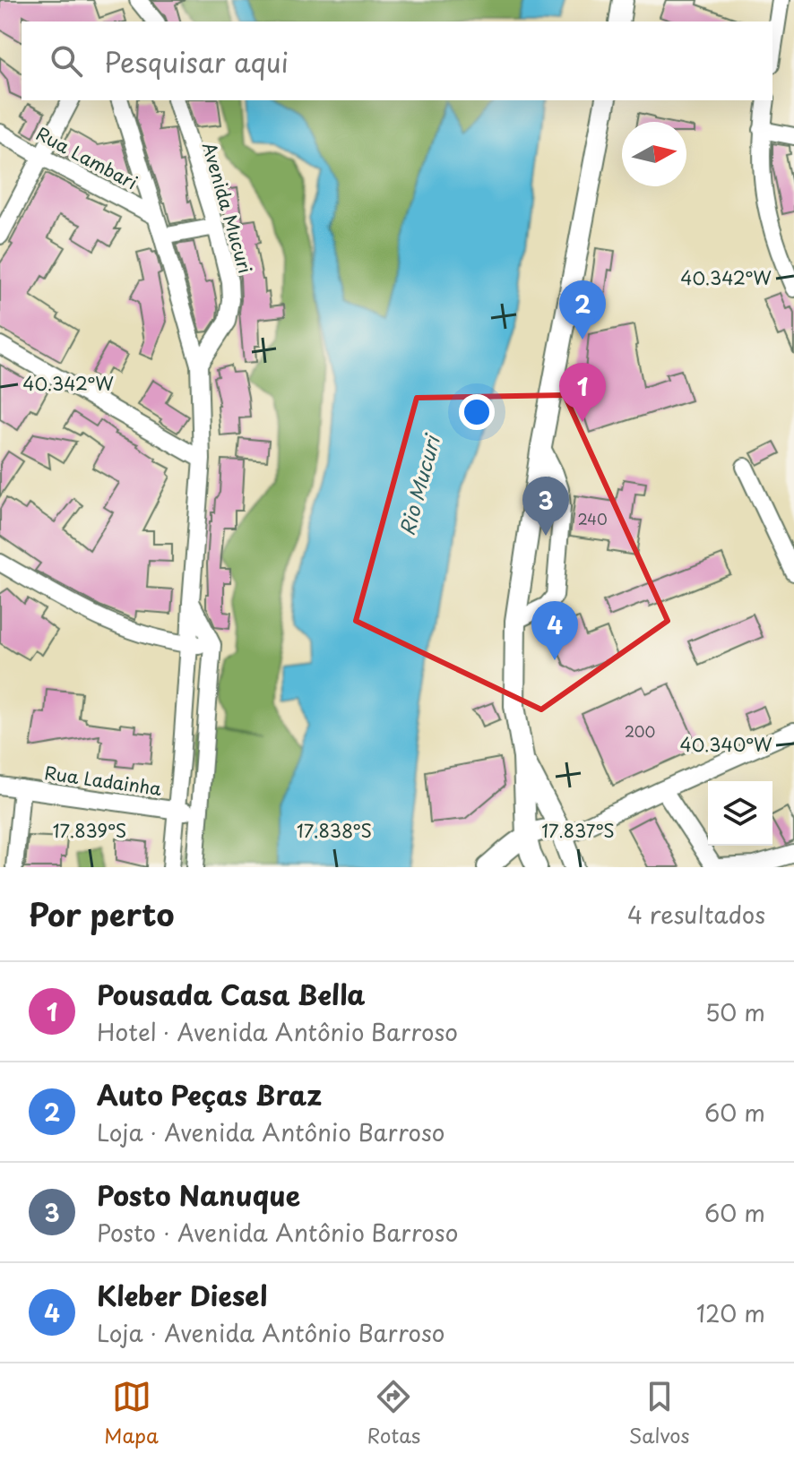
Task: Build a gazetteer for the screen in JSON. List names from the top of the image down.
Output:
{
  "streets": {
    "street": ["Rua Lambari", "Avenida Mucuri", "Rua Ladainha"]
  },
  "water": ["Rio Mucuri"],
  "house_numbers": ["240", "200"],
  "north": "right",
  "page": {
    "search": "Pesquisar aqui",
    "pins": [
      "2",
      "1",
      "3",
      "4"
    ],
    "heading": ["Por perto", "4 resultados"],
    "list": [
      {
        "mark": "1",
        "name": "Pousada Casa Bella",
        "note": "Hotel · Avenida Antônio Barroso",
        "value": "50 m"
      },
      {
        "mark": "2",
        "name": "Auto Peças Braz",
        "note": "Loja · Avenida Antônio Barroso",
        "value": "60 m"
      },
      {
        "mark": "3",
        "name": "Posto Nanuque",
        "note": "Posto · Avenida Antônio Barroso",
        "value": "60 m"
      },
      {
        "mark": "4",
        "name": "Kleber Diesel",
        "note": "Loja · Avenida Antônio Barroso",
        "value": "120 m"
      }
    ],
    "nav": ["Mapa", "Rotas", "Salvos"]
  },
  "coordinates": [
    "40.342°W",
    "40.340°W",
    "17.839°S",
    "17.838°S",
    "17.837°S"
  ]
}
